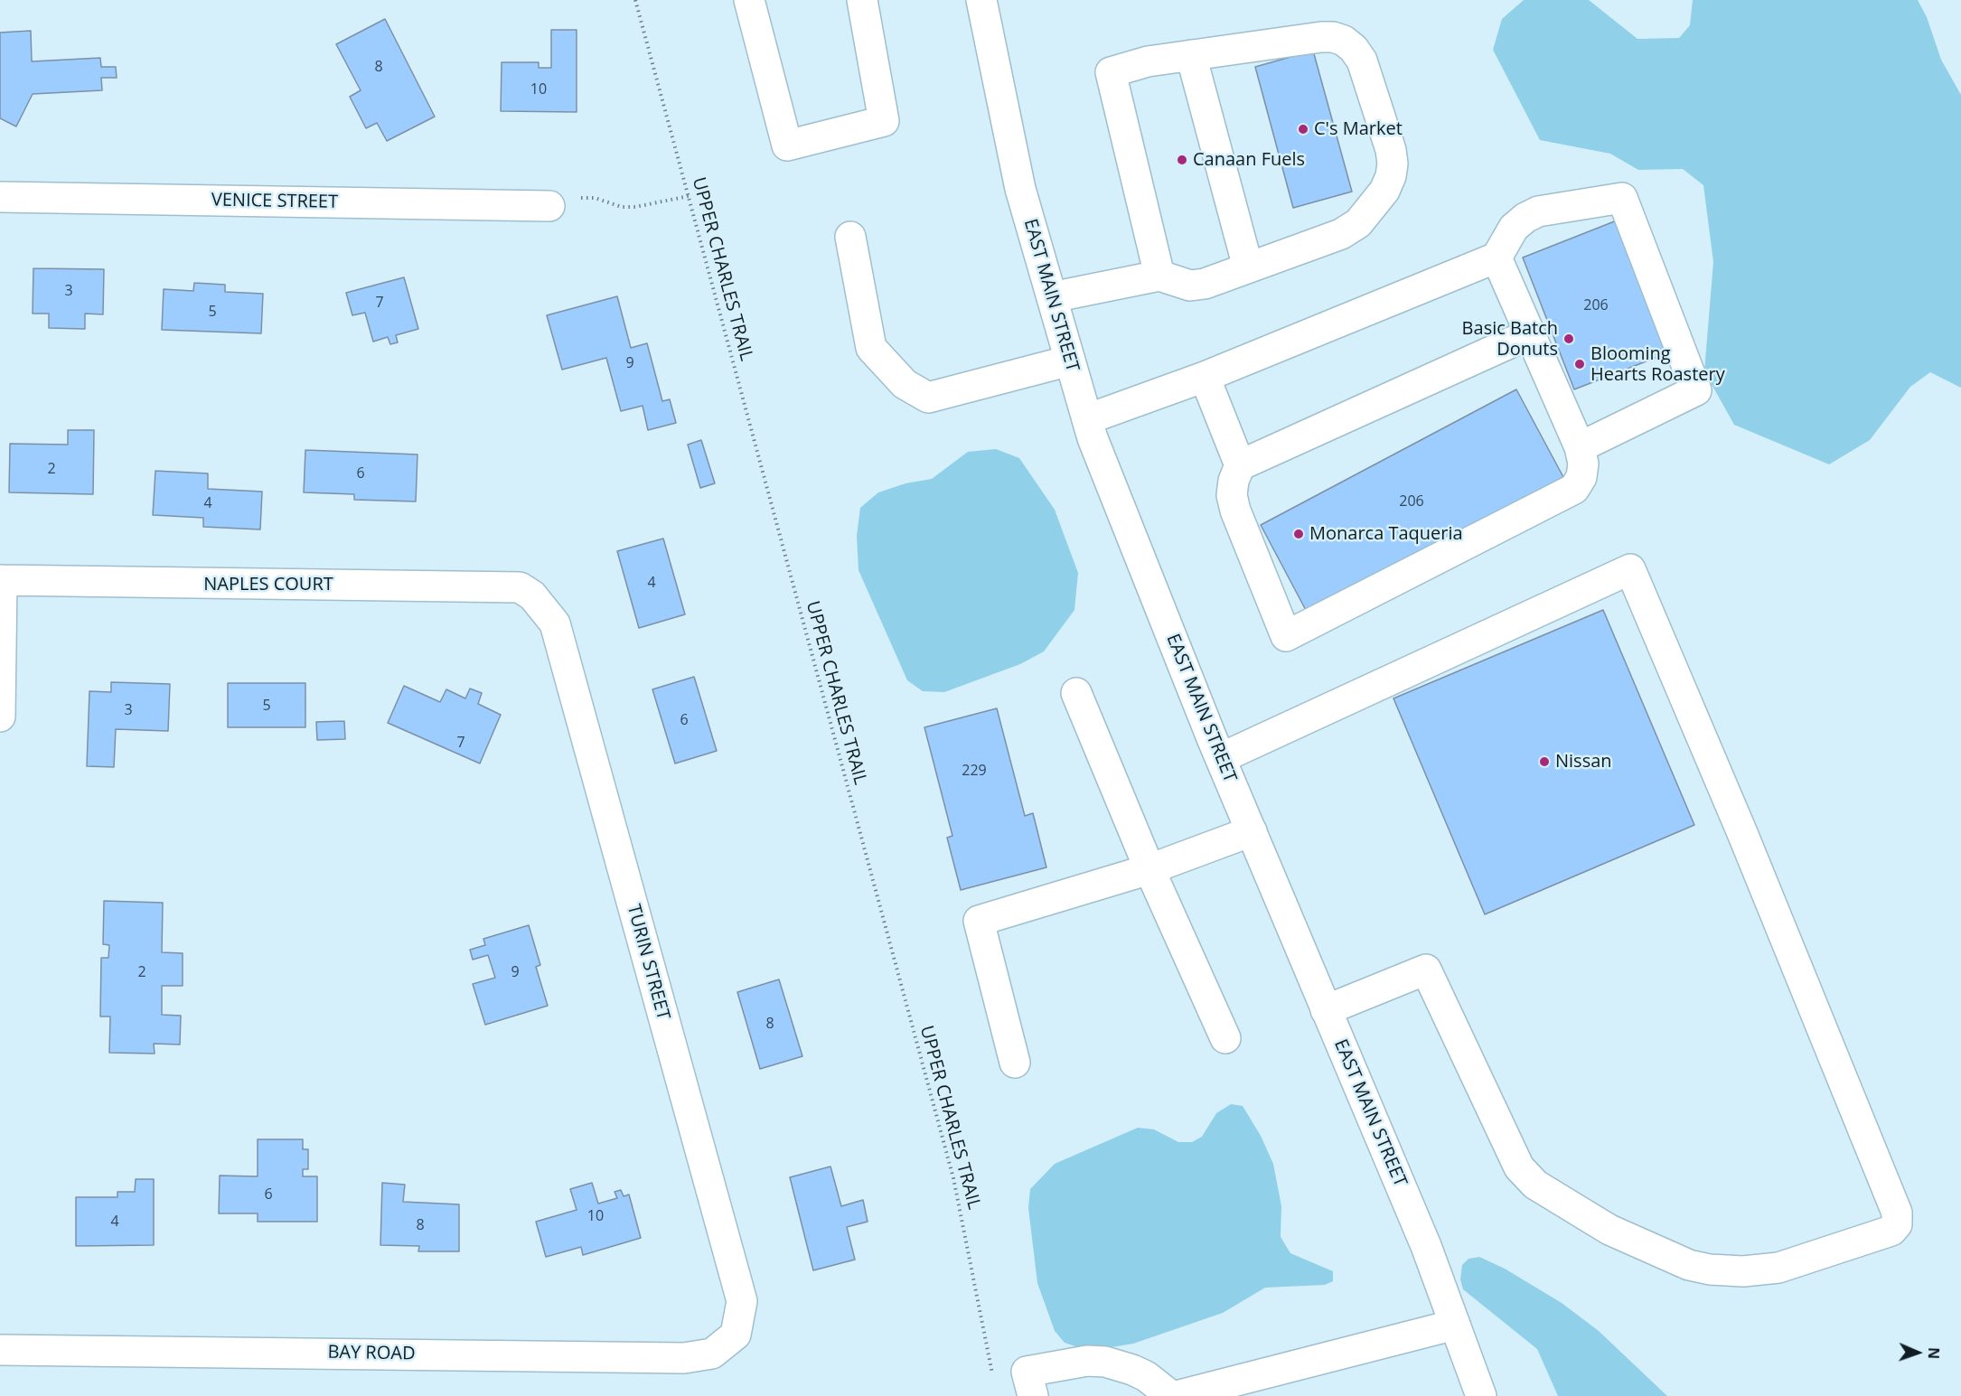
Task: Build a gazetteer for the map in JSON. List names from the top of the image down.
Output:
{
  "streets": {
    "street": [
      "VENICE STREET",
      "EAST MAIN STREET",
      "NAPLES COURT",
      "TURIN STREET",
      "BAY ROAD"
    ],
    "path": ["UPPER CHARLES TRAIL"]
  },
  "crossings": [
    ["NAPLES COURT", "TURIN STREET"],
    ["TURIN STREET", "BAY ROAD"]
  ],
  "places": [
    "C's Market",
    "Canaan Fuels",
    "Basic Batch Donuts",
    "Blooming Hearts Roastery",
    "Monarca Taqueria",
    "Nissan"
  ],
  "house_numbers": [
    "8",
    "10",
    "3",
    "7",
    "206",
    "5",
    "9",
    "2",
    "6",
    "206",
    "4",
    "4",
    "5",
    "3",
    "6",
    "7",
    "229",
    "2",
    "9",
    "8",
    "6",
    "10",
    "4",
    "8"
  ],
  "north": "right"
}
